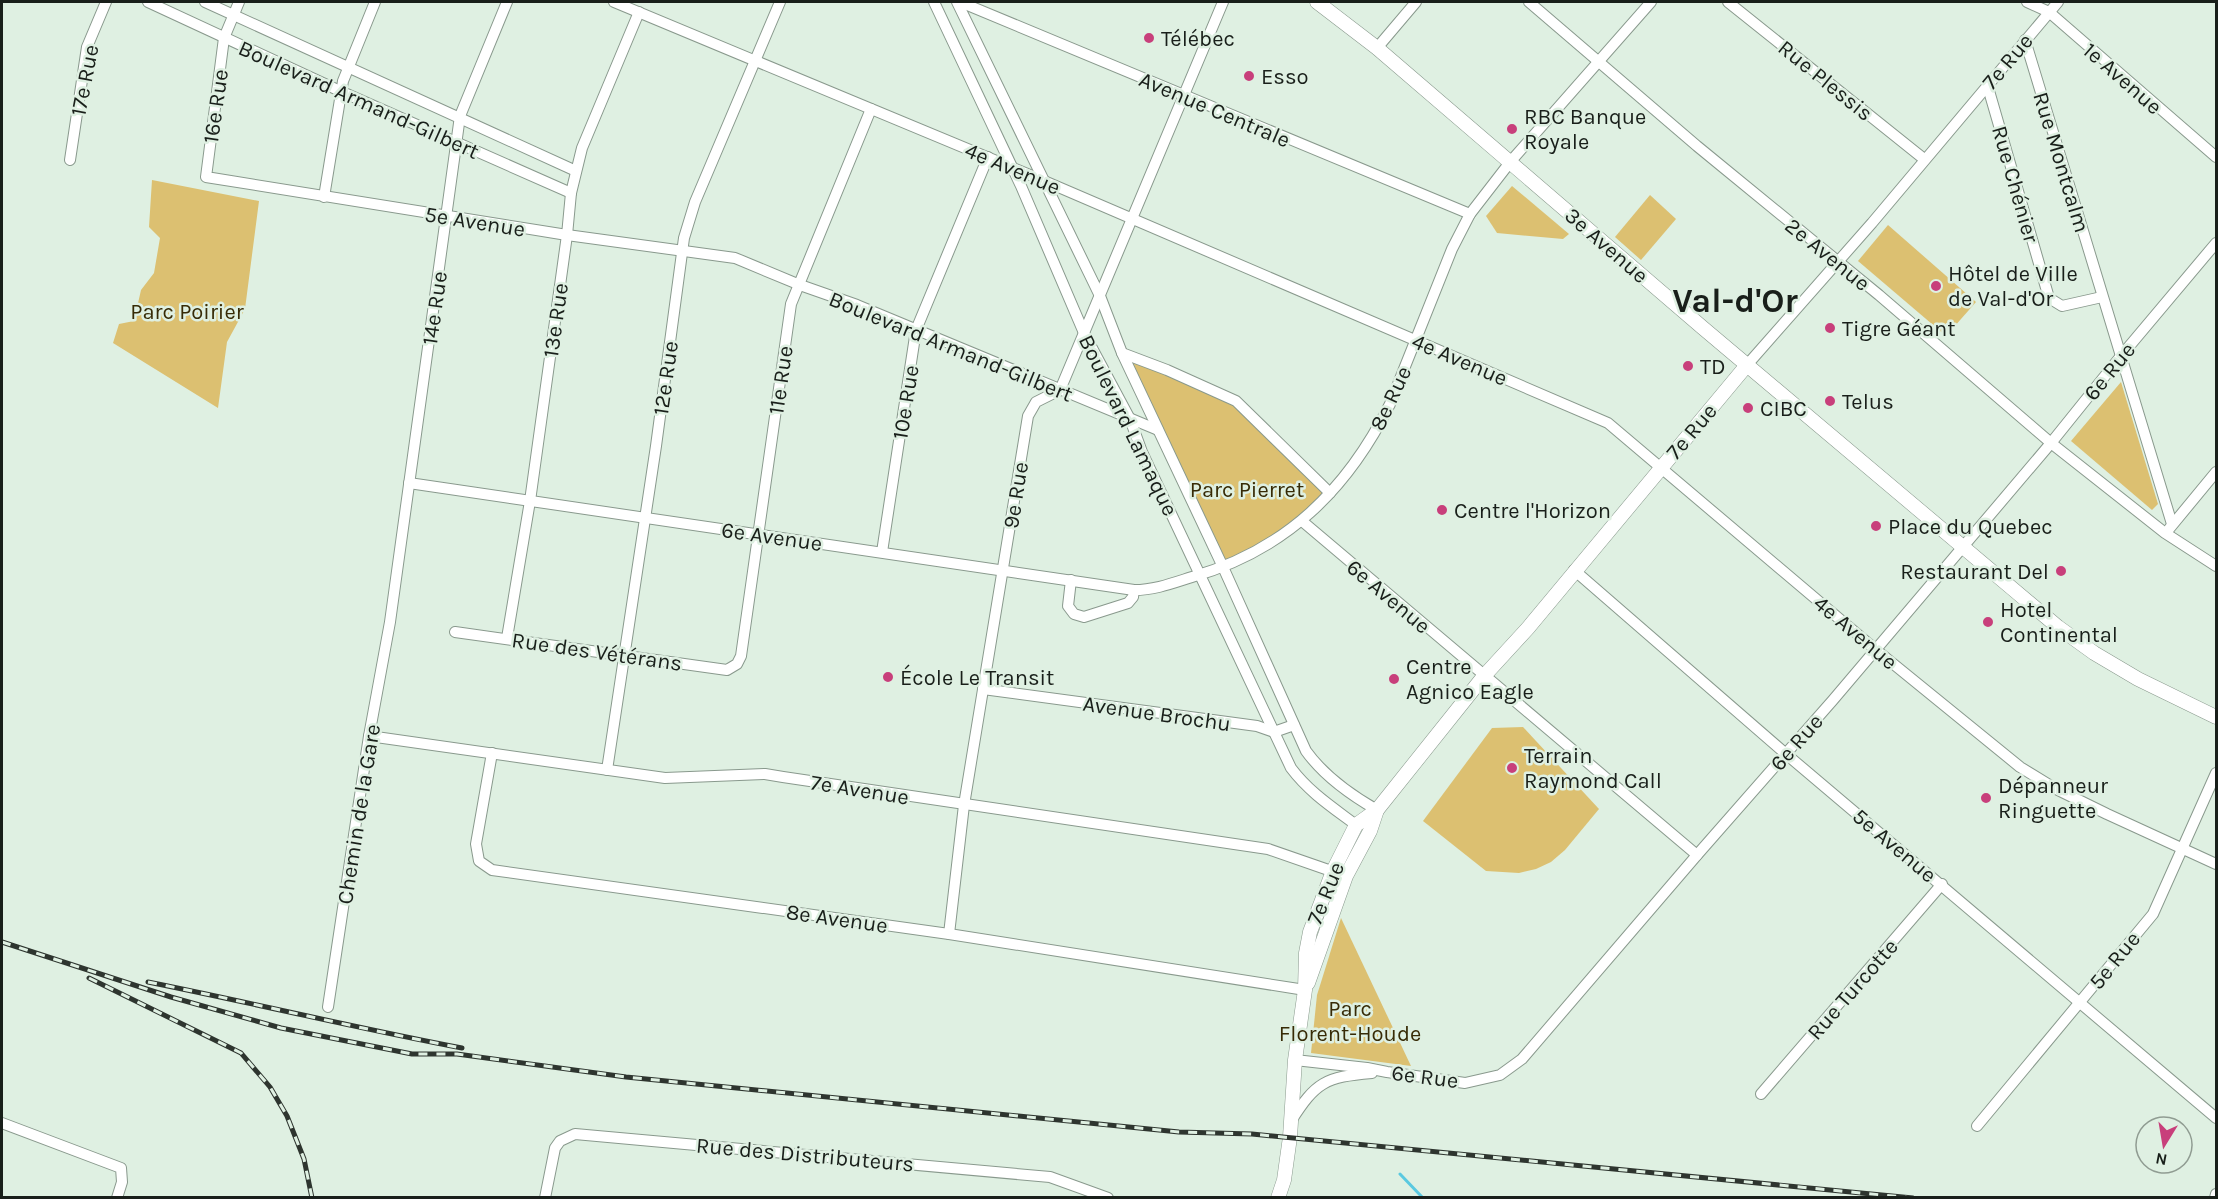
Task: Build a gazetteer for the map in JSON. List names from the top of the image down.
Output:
{
  "streets": {
    "main road": ["7e Rue", "3e Avenue"],
    "street": [
      "1e Avenue",
      "17e Rue",
      "Rue Plessis",
      "Boulevard Armand-Gilbert",
      "16e Rue",
      "Avenue Centrale",
      "Rue Montcalm",
      "4e Avenue",
      "Rue Chénier",
      "5e Avenue",
      "2e Avenue",
      "14e Rue",
      "13e Rue",
      "6e Rue",
      "12e Rue",
      "11e Rue",
      "8e Rue",
      "10e Rue",
      "Boulevard Lamaque",
      "9e Rue",
      "6e Avenue",
      "Rue des Vétérans",
      "Avenue Brochu",
      "7e Avenue",
      "Chemin de la Gare",
      "8e Avenue",
      "5e Rue",
      "Rue Turcotte",
      "Rue des Distributeurs"
    ]
  },
  "crossings": [
    ["7e Rue", "1e Avenue"],
    ["7e Rue", "Rue Plessis"],
    ["7e Rue", "Rue Montcalm"],
    ["7e Rue", "4e Avenue"],
    ["7e Rue", "Rue Chénier"],
    ["7e Rue", "5e Avenue"],
    ["7e Rue", "3e Avenue"],
    ["7e Rue", "2e Avenue"],
    ["7e Rue", "6e Rue"],
    ["7e Rue", "Boulevard Lamaque"],
    ["7e Rue", "6e Avenue"],
    ["7e Rue", "7e Avenue"],
    ["7e Rue", "8e Avenue"],
    ["Boulevard Armand-Gilbert", "16e Rue"],
    ["Boulevard Armand-Gilbert", "5e Avenue"],
    ["Boulevard Armand-Gilbert", "14e Rue"],
    ["Boulevard Armand-Gilbert", "13e Rue"],
    ["Boulevard Armand-Gilbert", "11e Rue"],
    ["Boulevard Armand-Gilbert", "10e Rue"],
    ["Boulevard Armand-Gilbert", "Boulevard Lamaque"],
    ["Boulevard Armand-Gilbert", "9e Rue"],
    ["16e Rue", "5e Avenue"],
    ["Avenue Centrale", "8e Rue"],
    ["Avenue Centrale", "Boulevard Lamaque"],
    ["Rue Montcalm", "Rue Chénier"],
    ["Rue Montcalm", "2e Avenue"],
    ["Rue Montcalm", "6e Rue"],
    ["4e Avenue", "13e Rue"],
    ["4e Avenue", "6e Rue"],
    ["4e Avenue", "12e Rue"],
    ["4e Avenue", "11e Rue"],
    ["4e Avenue", "8e Rue"],
    ["4e Avenue", "10e Rue"],
    ["4e Avenue", "Boulevard Lamaque"],
    ["4e Avenue", "5e Rue"],
    ["5e Avenue", "14e Rue"],
    ["5e Avenue", "13e Rue"],
    ["5e Avenue", "6e Rue"],
    ["5e Avenue", "12e Rue"],
    ["5e Avenue", "5e Rue"],
    ["5e Avenue", "Rue Turcotte"],
    ["3e Avenue", "6e Rue"],
    ["3e Avenue", "8e Rue"],
    ["2e Avenue", "6e Rue"],
    ["2e Avenue", "8e Rue"],
    ["14e Rue", "6e Avenue"],
    ["14e Rue", "Chemin de la Gare"],
    ["13e Rue", "6e Avenue"],
    ["13e Rue", "Rue des Vétérans"],
    ["6e Rue", "6e Avenue"],
    ["12e Rue", "6e Avenue"],
    ["12e Rue", "Rue des Vétérans"],
    ["12e Rue", "7e Avenue"],
    ["11e Rue", "6e Avenue"],
    ["11e Rue", "Rue des Vétérans"],
    ["8e Rue", "Boulevard Lamaque"],
    ["8e Rue", "6e Avenue"],
    ["10e Rue", "6e Avenue"],
    ["Boulevard Lamaque", "Avenue Brochu"],
    ["9e Rue", "6e Avenue"],
    ["9e Rue", "Avenue Brochu"],
    ["9e Rue", "7e Avenue"],
    ["9e Rue", "8e Avenue"],
    ["7e Avenue", "Chemin de la Gare"],
    ["7e Avenue", "8e Avenue"]
  ],
  "districts": ["Val-d'Or"],
  "parks": ["Parc Poirier", "Parc Pierret", "Parc Florent-Houde"],
  "places": [
    "Télébec",
    "Esso",
    "RBC Banque Royale",
    "Hôtel de Ville de Val-d'Or",
    "Tigre Géant",
    "TD",
    "Telus",
    "CIBC",
    "Centre l'Horizon",
    "Place du Quebec",
    "Restaurant Del",
    "Hotel Continental",
    "École Le Transit",
    "Centre Agnico Eagle",
    "Terrain Raymond Call",
    "Dépanneur Ringuette"
  ],
  "north": "bottom"
}
